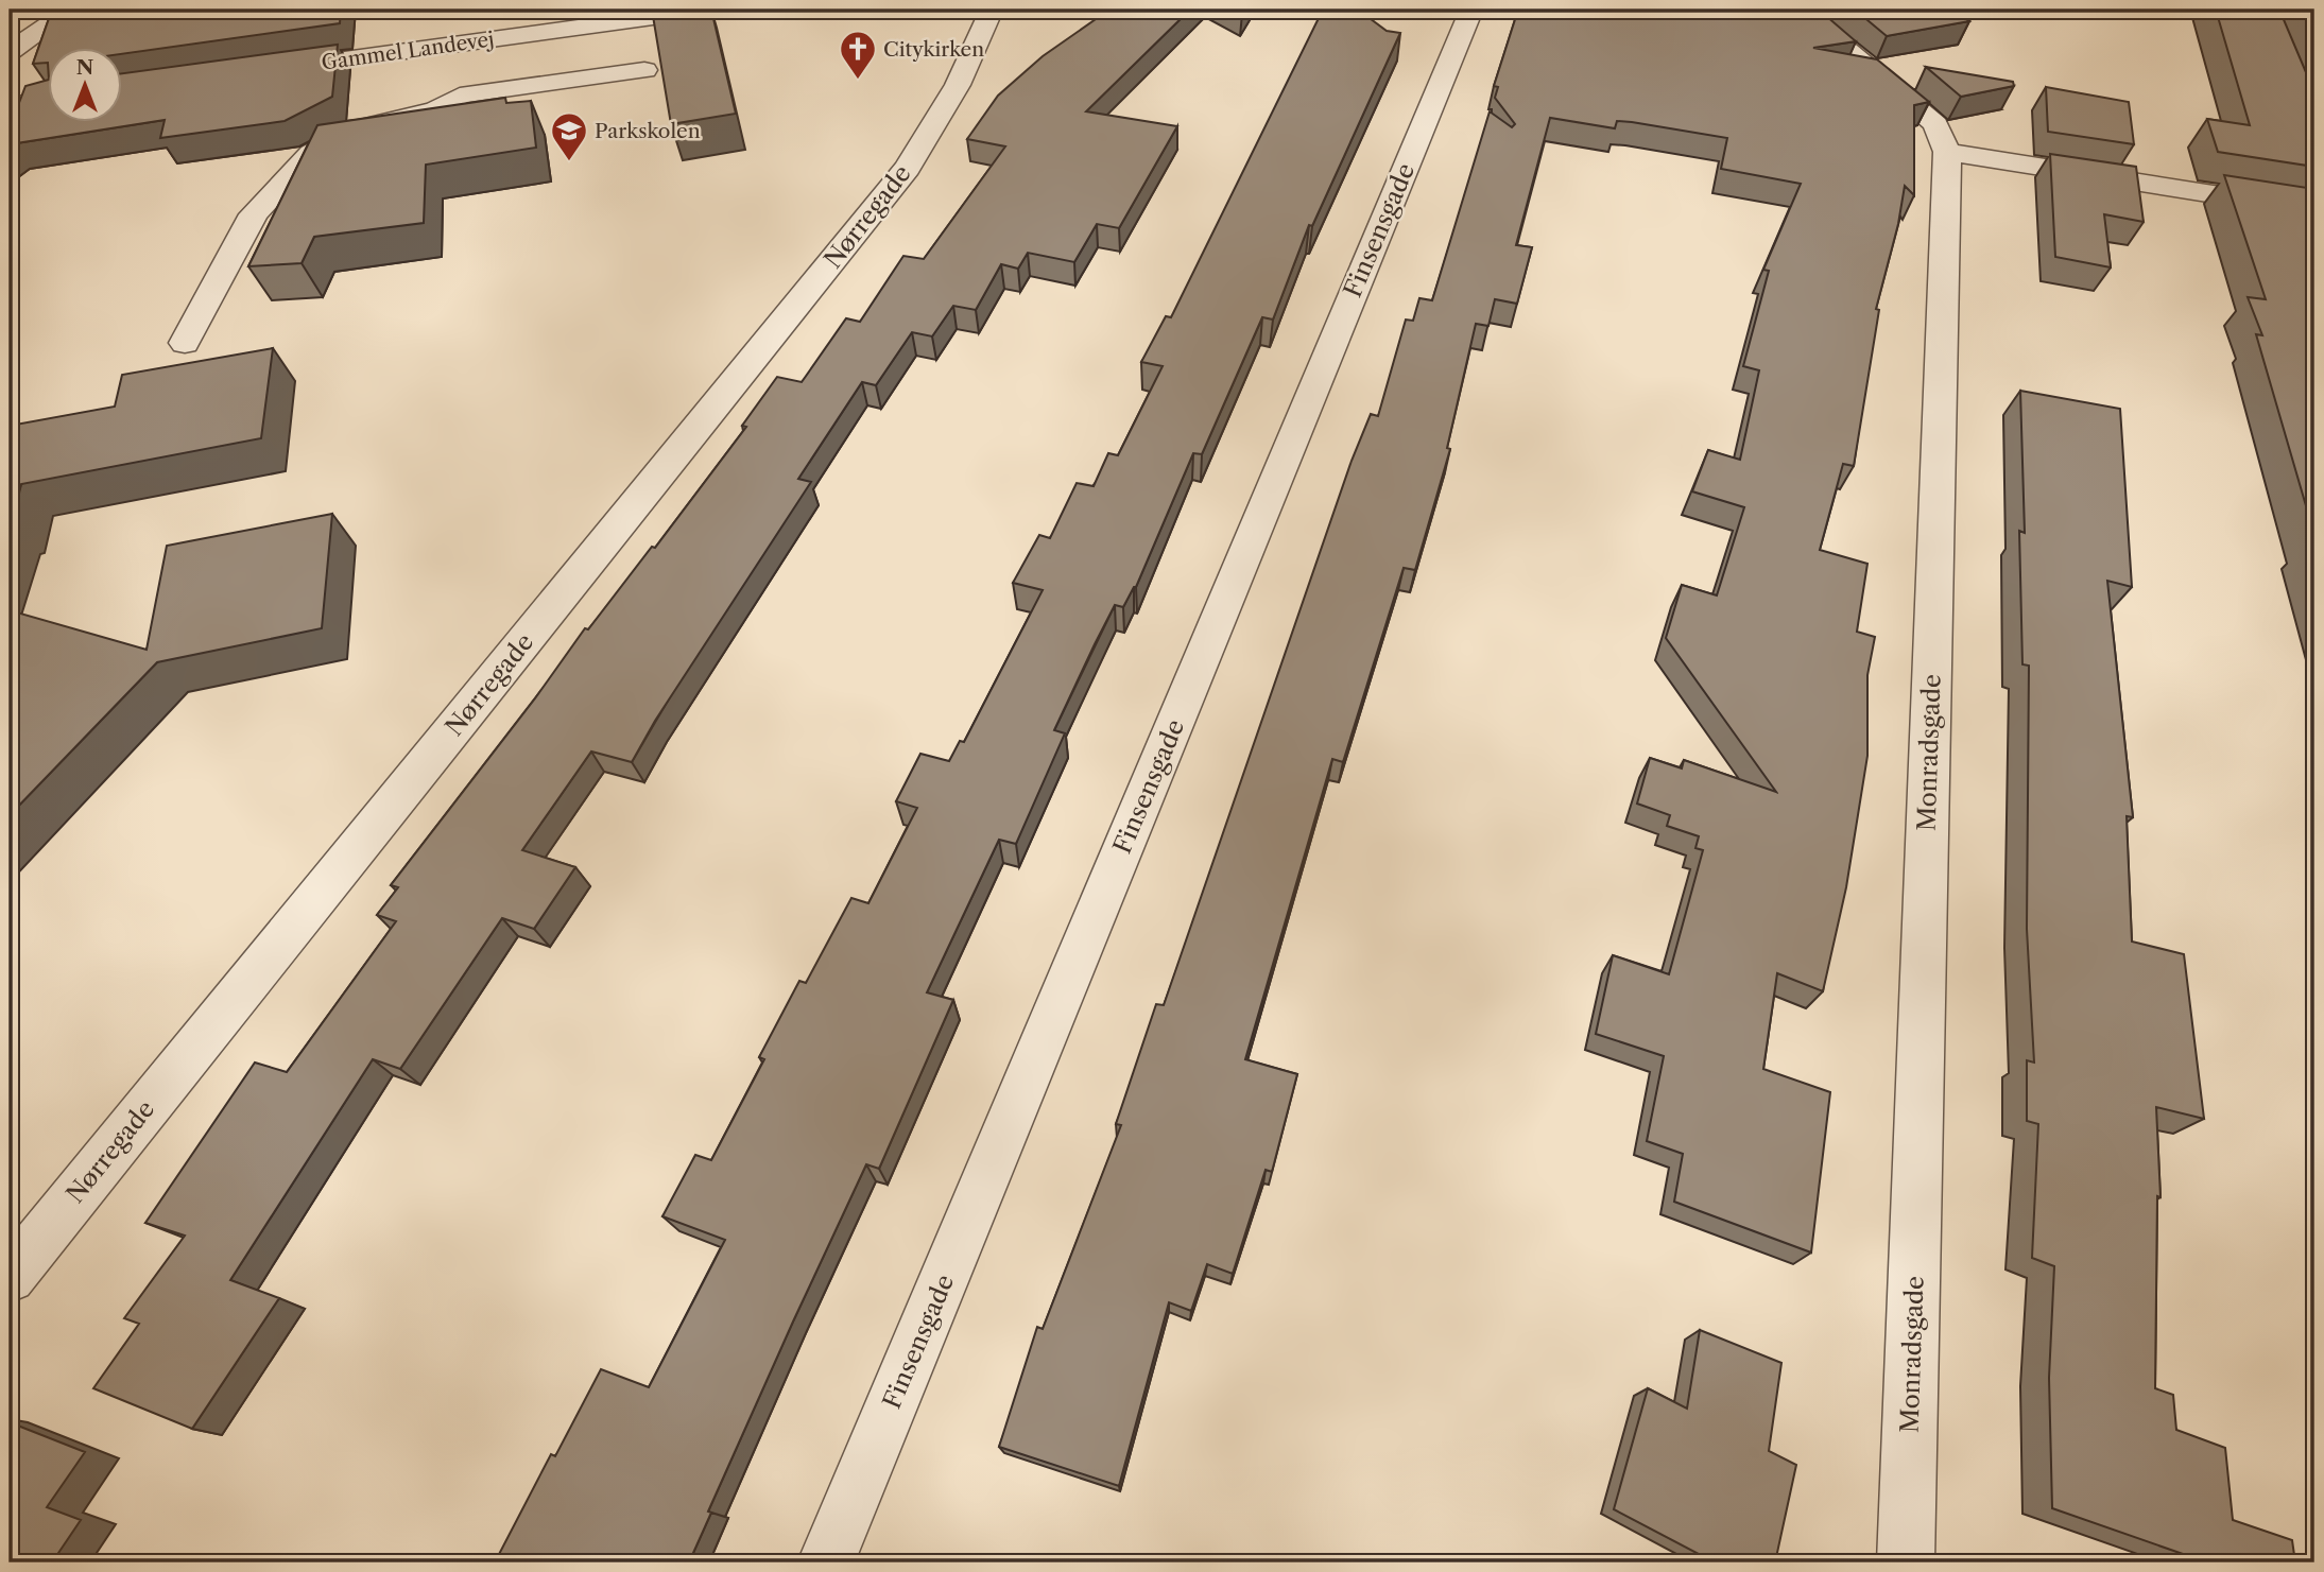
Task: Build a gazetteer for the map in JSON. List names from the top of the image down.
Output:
{
  "streets": {
    "street": [
      "Gammel Landevej",
      "Nørregade",
      "Finsensgade",
      "Monradsgade"
    ]
  },
  "places": {
    "church": ["Citykirken"],
    "school or university": ["Parkskolen"]
  },
  "north": "top"
}
